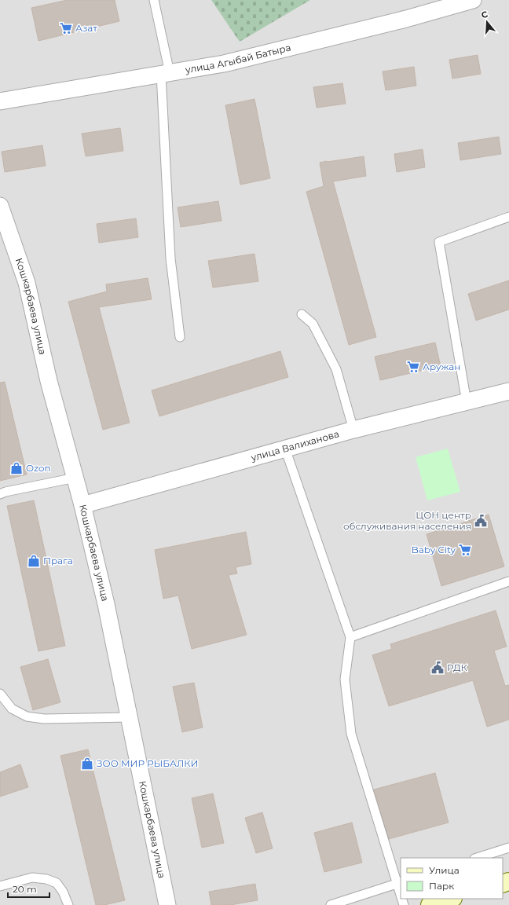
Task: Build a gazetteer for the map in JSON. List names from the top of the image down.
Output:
{
  "streets": {
    "street": ["улица Агыбай Батыра", "Кошкарбаева улица", "улица Валиханова"]
  },
  "crossings": [
    ["Кошкарбаева улица", "улица Валиханова"]
  ],
  "places": {
    "supermarket": ["Азат", "Аружан", "Baby City"],
    "shop": ["Ozon", "Прага", "ЗОО МИР РЫБАЛКИ"],
    "public building": ["ЦОН центр обслуживания населения", "РДК"]
  },
  "legend": ["Улица", "Парк"],
  "scale_bar": "20 m",
  "north": "top"
}
